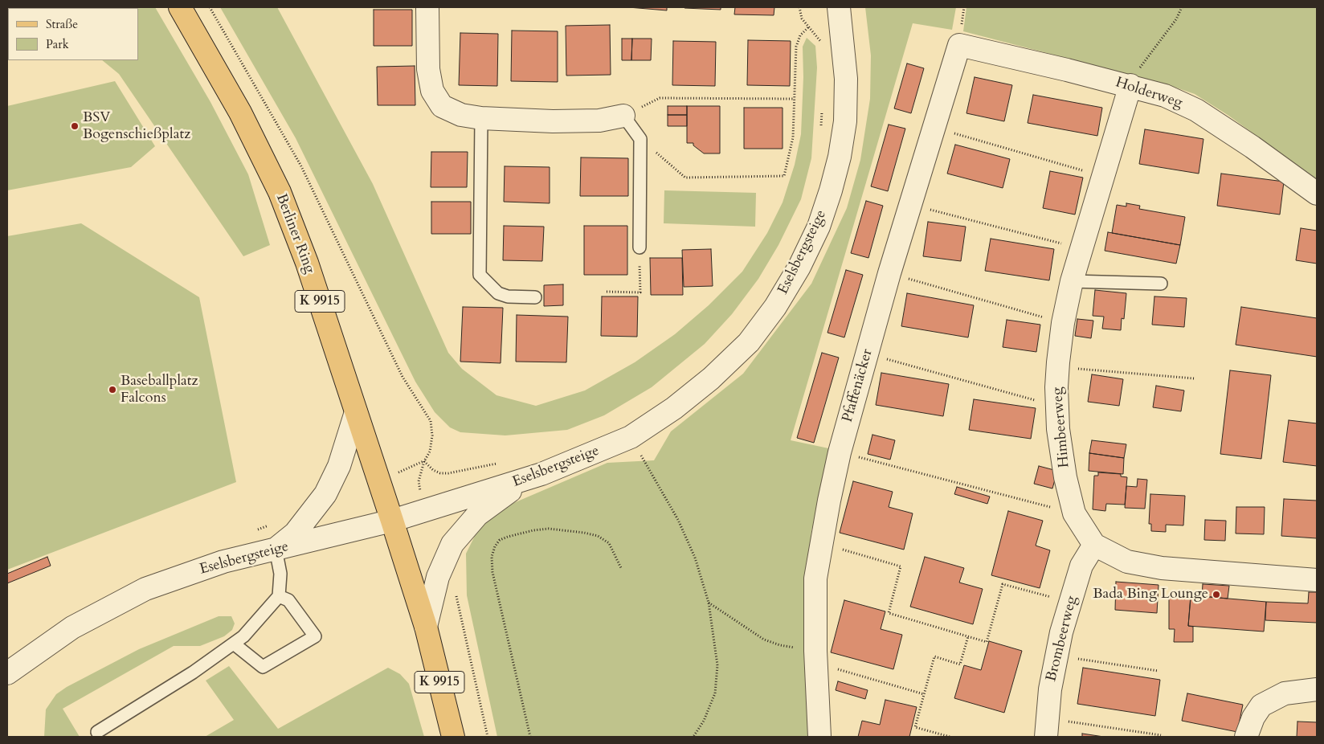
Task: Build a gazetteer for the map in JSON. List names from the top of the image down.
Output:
{
  "streets": {
    "main road": ["Berliner Ring", "K 9915"],
    "street": [
      "Holderweg",
      "Eselsbergsteige",
      "Pfaffenäcker",
      "Himbeerweg",
      "Brombeerweg"
    ]
  },
  "crossings": [
    ["Holderweg", "Pfaffenäcker"],
    ["Holderweg", "Himbeerweg"],
    ["Berliner Ring", "Eselsbergsteige"],
    ["Berliner Ring", "K 9915"],
    ["Eselsbergsteige", "K 9915"],
    ["Himbeerweg", "Brombeerweg"]
  ],
  "places": ["BSV Bogenschießplatz", "Baseballplatz Falcons", "Bada Bing Lounge"],
  "legend": ["Straße", "Park"]
}
